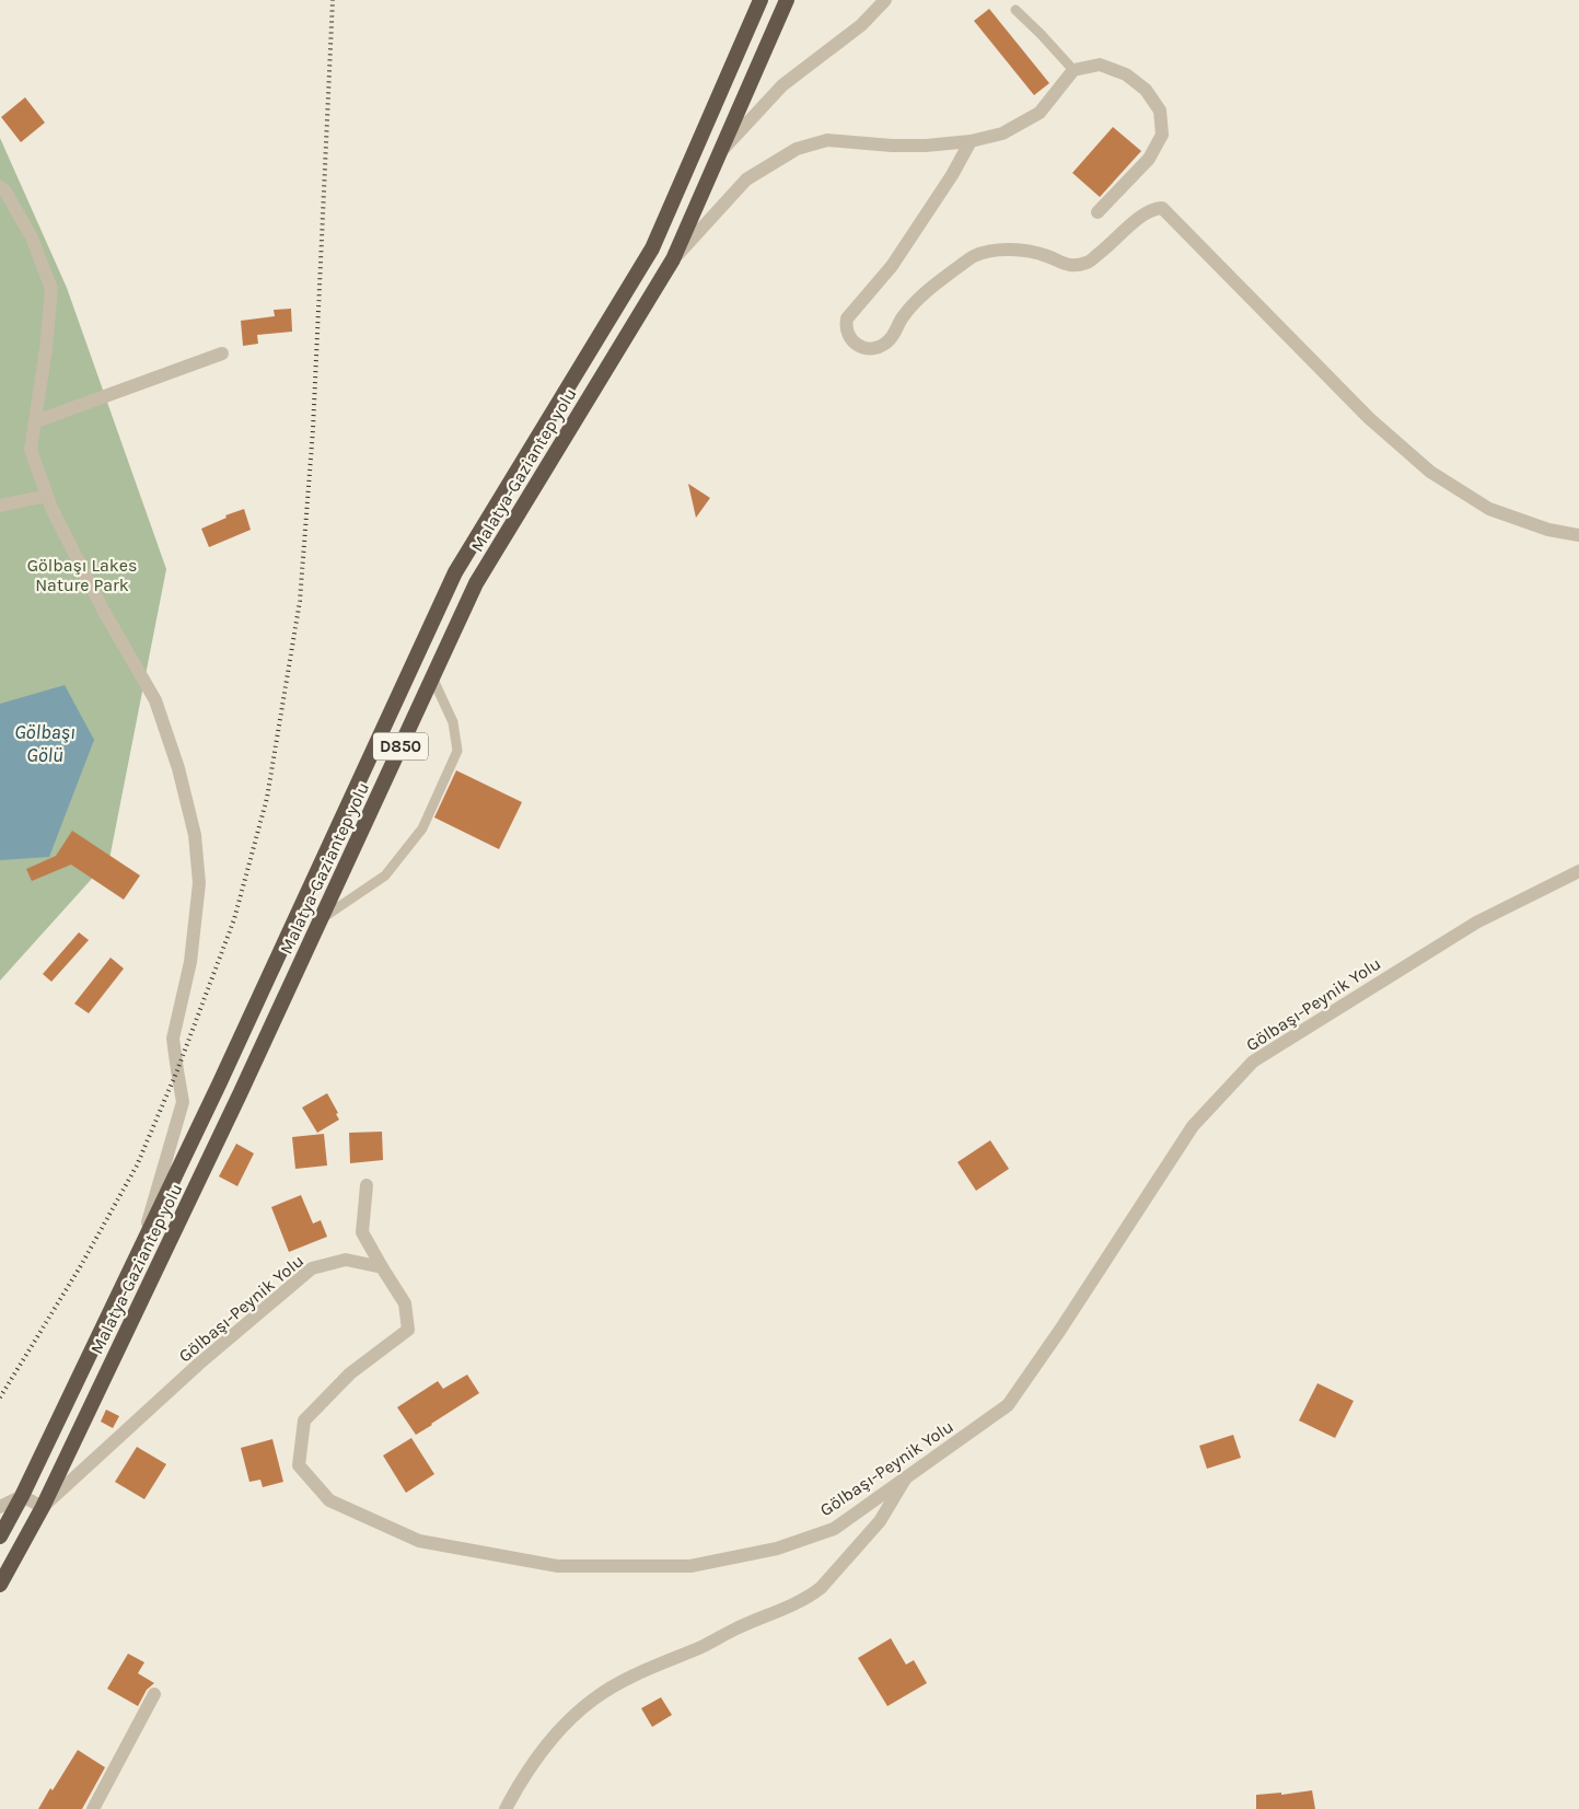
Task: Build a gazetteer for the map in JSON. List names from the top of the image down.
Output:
{
  "streets": {
    "highway": ["Malatya-Gaziantep yolu", "D850"],
    "street": ["Gölbaşı-Peynik Yolu"]
  },
  "crossings": [
    ["Malatya-Gaziantep yolu", "Gölbaşı-Peynik Yolu"]
  ],
  "water": ["Gölbaşı Gölü"],
  "parks": ["Gölbaşı Lakes Nature Park"]
}
